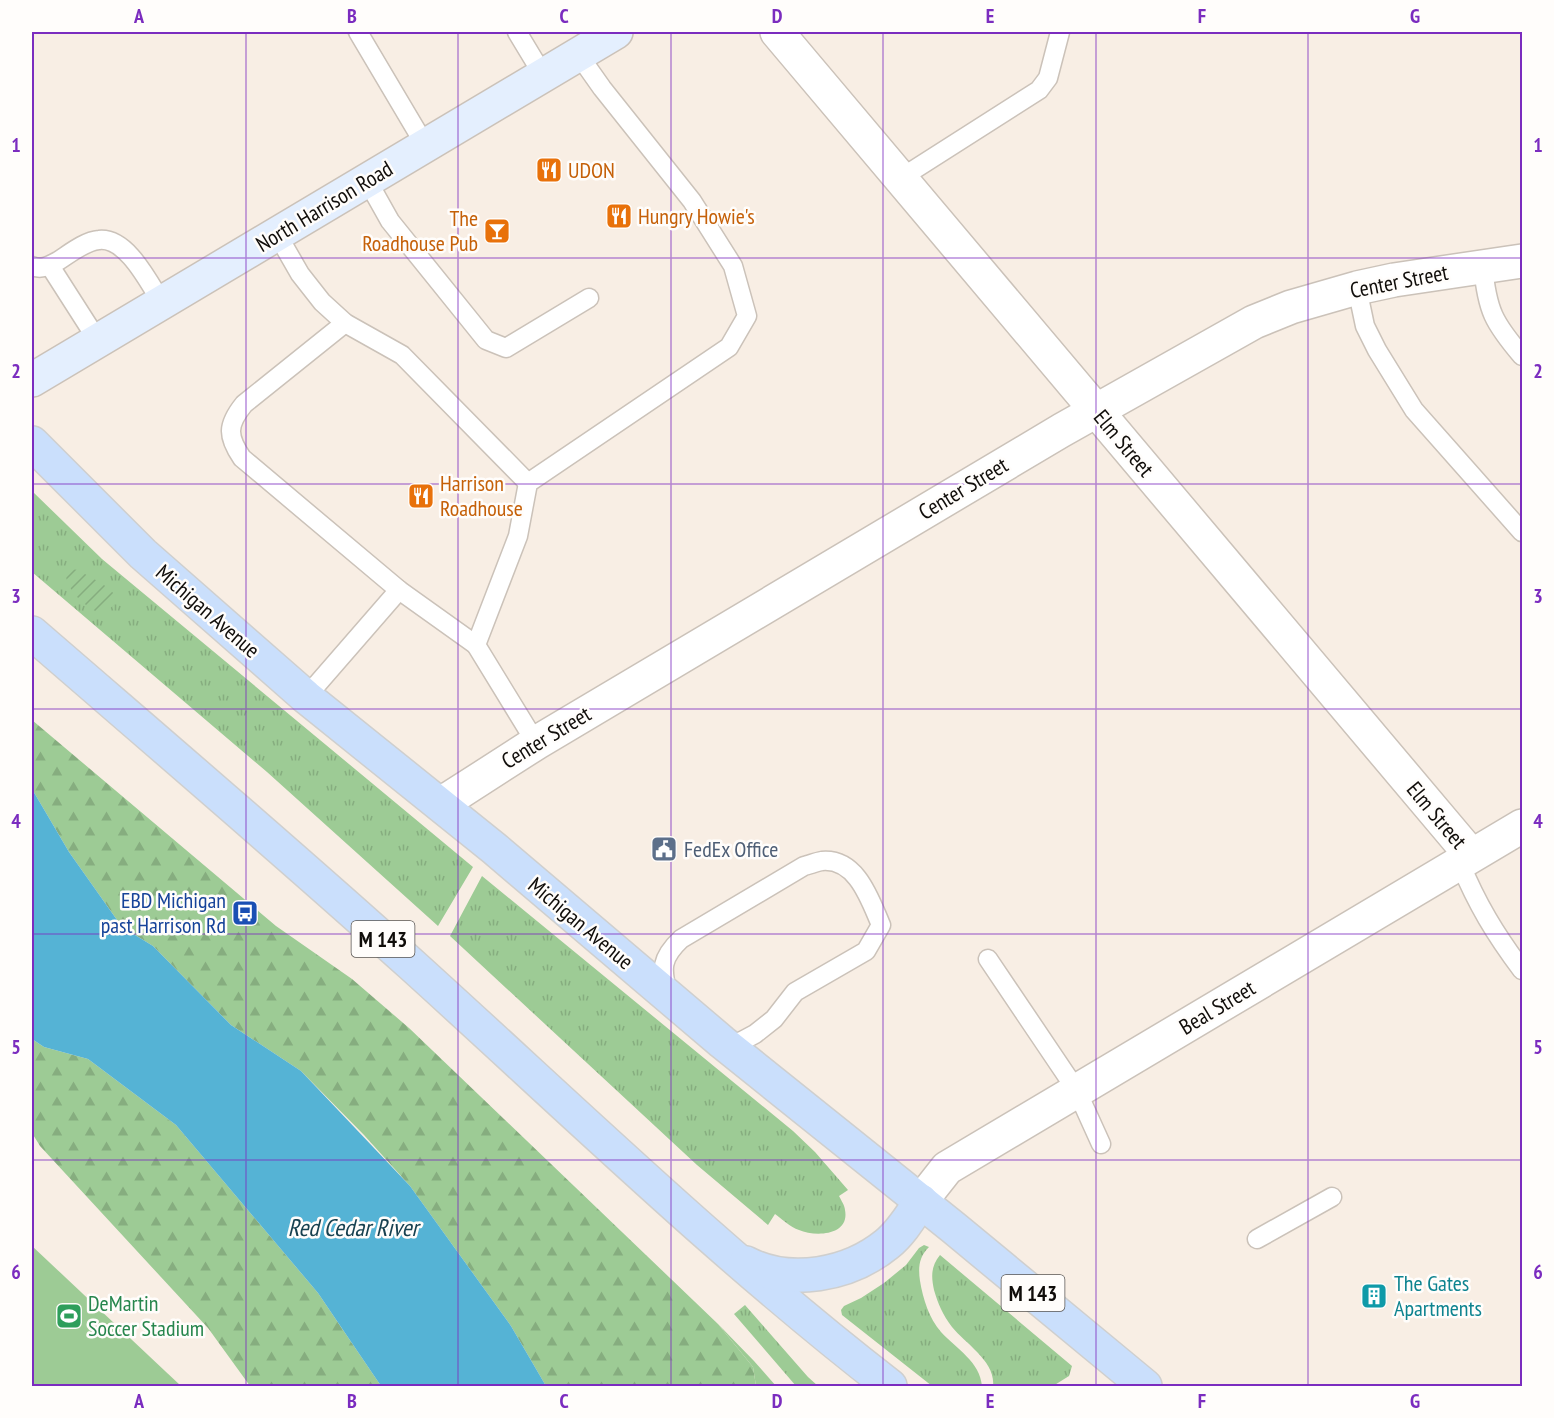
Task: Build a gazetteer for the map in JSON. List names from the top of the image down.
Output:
{
  "streets": {
    "main road": ["Michigan Avenue", "M 143"],
    "street": [
      "North Harrison Road",
      "Center Street",
      "Elm Street",
      "Beal Street"
    ]
  },
  "crossings": [
    ["Center Street", "Elm Street"],
    ["Center Street", "Michigan Avenue"],
    ["Elm Street", "Beal Street"],
    ["Michigan Avenue", "Beal Street"]
  ],
  "water": ["Red Cedar River"],
  "places": {
    "restaurant": ["UDON", "Hungry Howie's", "Harrison Roadhouse"],
    "bar": ["The Roadhouse Pub"],
    "public building": ["FedEx Office"],
    "bus stop": ["EBD Michigan past Harrison Rd"],
    "building": ["The Gates Apartments"],
    "sports": ["DeMartin Soccer Stadium"]
  },
  "grid": {
    "columns": [
      "A",
      "B",
      "C",
      "D",
      "E",
      "F",
      "G"
    ],
    "rows": [
      "1",
      "2",
      "3",
      "4",
      "5",
      "6"
    ]
  }
}
